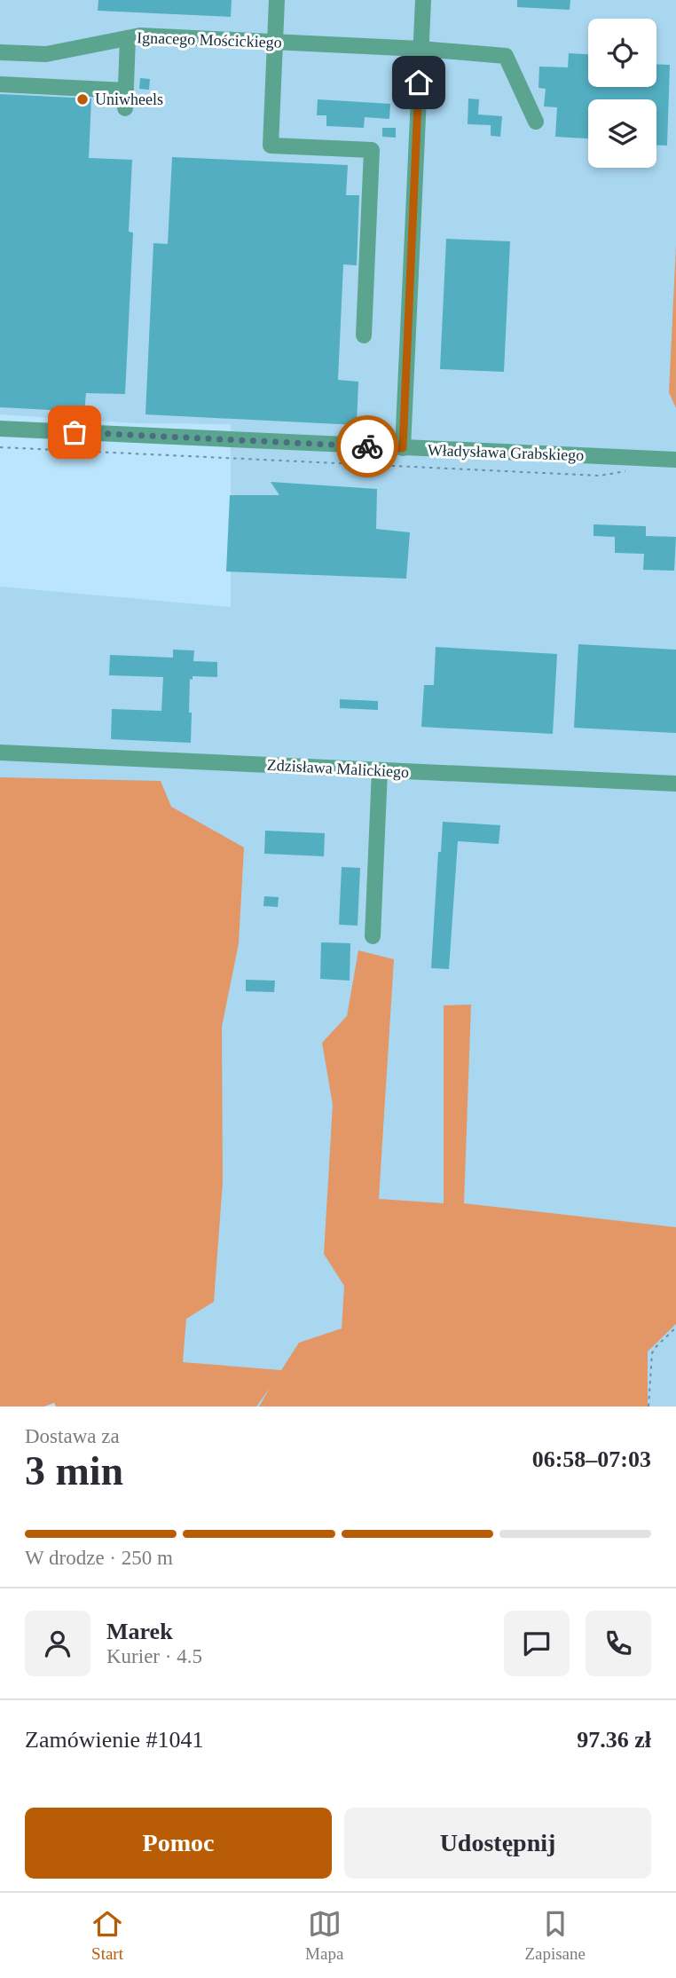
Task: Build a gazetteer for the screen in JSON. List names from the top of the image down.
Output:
{
  "streets": {
    "street": ["Ignacego Mościckiego", "Władysława Grabskiego", "Zdzisława Malickiego"]
  },
  "places": ["Uniwheels"],
  "page": {
    "heading": ["3 min", "Dostawa za", "06:58–07:03"],
    "panel": [
      "Marek",
      "Kurier · 4.5",
      "Zamówienie #1041",
      "97.36 zł"
    ],
    "bar": "W drodze · 250 m",
    "buttons": ["Pomoc", "Udostępnij"],
    "tabs": ["Start", "Mapa", "Zapisane"]
  }
}
